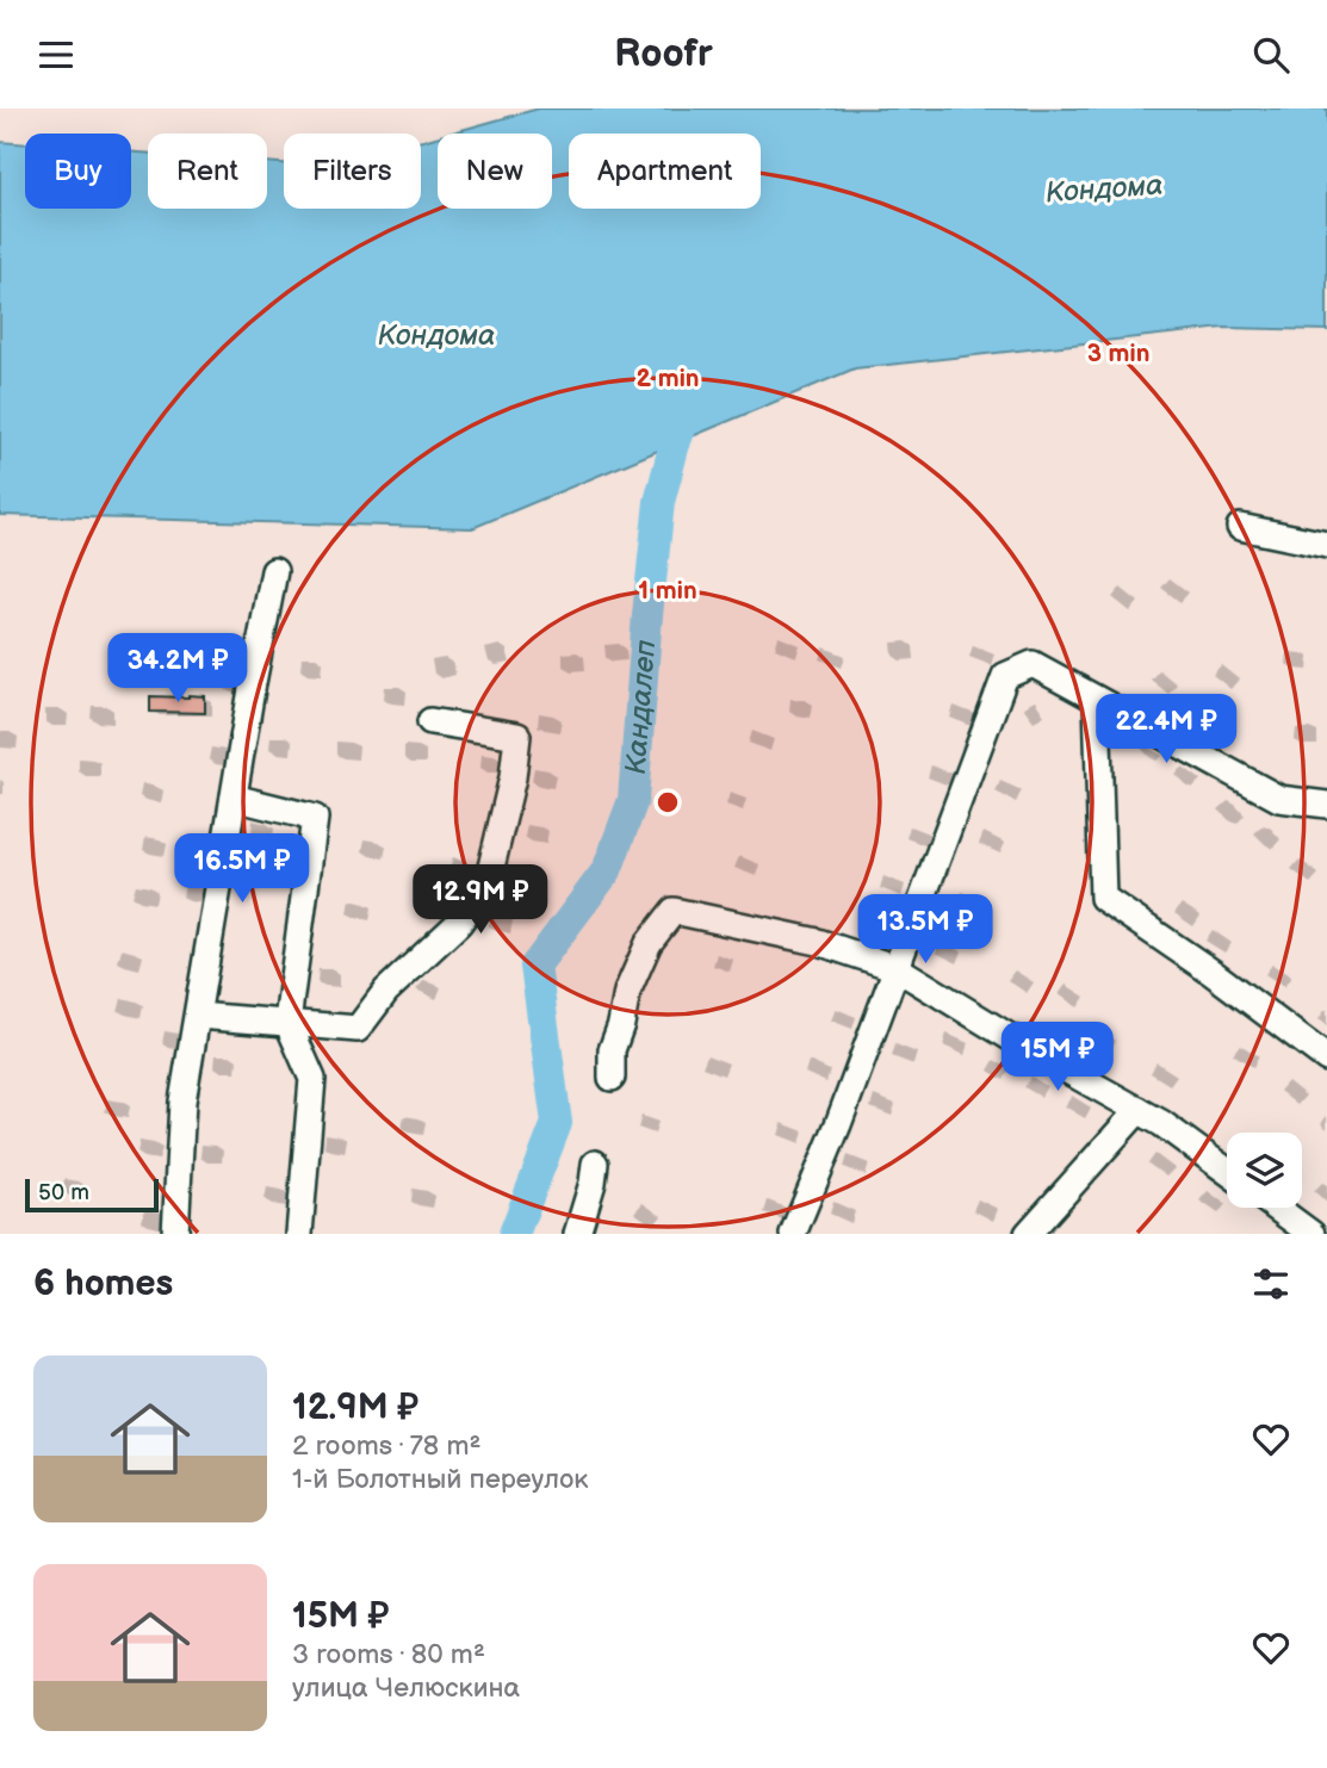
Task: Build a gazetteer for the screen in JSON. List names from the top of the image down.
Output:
{
  "water": ["Кондома", "Кандалеп"],
  "scale_bar": "50 m",
  "page": {
    "header": "Roofr",
    "chip": [
      "Buy",
      "Rent",
      "Filters",
      "New",
      "Apartment"
    ],
    "price": [
      "34.2M ₽",
      "22.4M ₽",
      "16.5M ₽",
      "12.9M ₽",
      "13.5M ₽",
      "15M ₽"
    ],
    "scale": "50 m",
    "heading": "6 homes",
    "list": [
      {
        "name": "12.9M ₽",
        "note": "2 rooms · 78 m² · 1-й Болотный переулок"
      },
      {
        "name": "15M ₽",
        "note": "3 rooms · 80 m² · улица Челюскина"
      }
    ]
  },
  "rings": ["3 min", "2 min", "1 min"]
}
